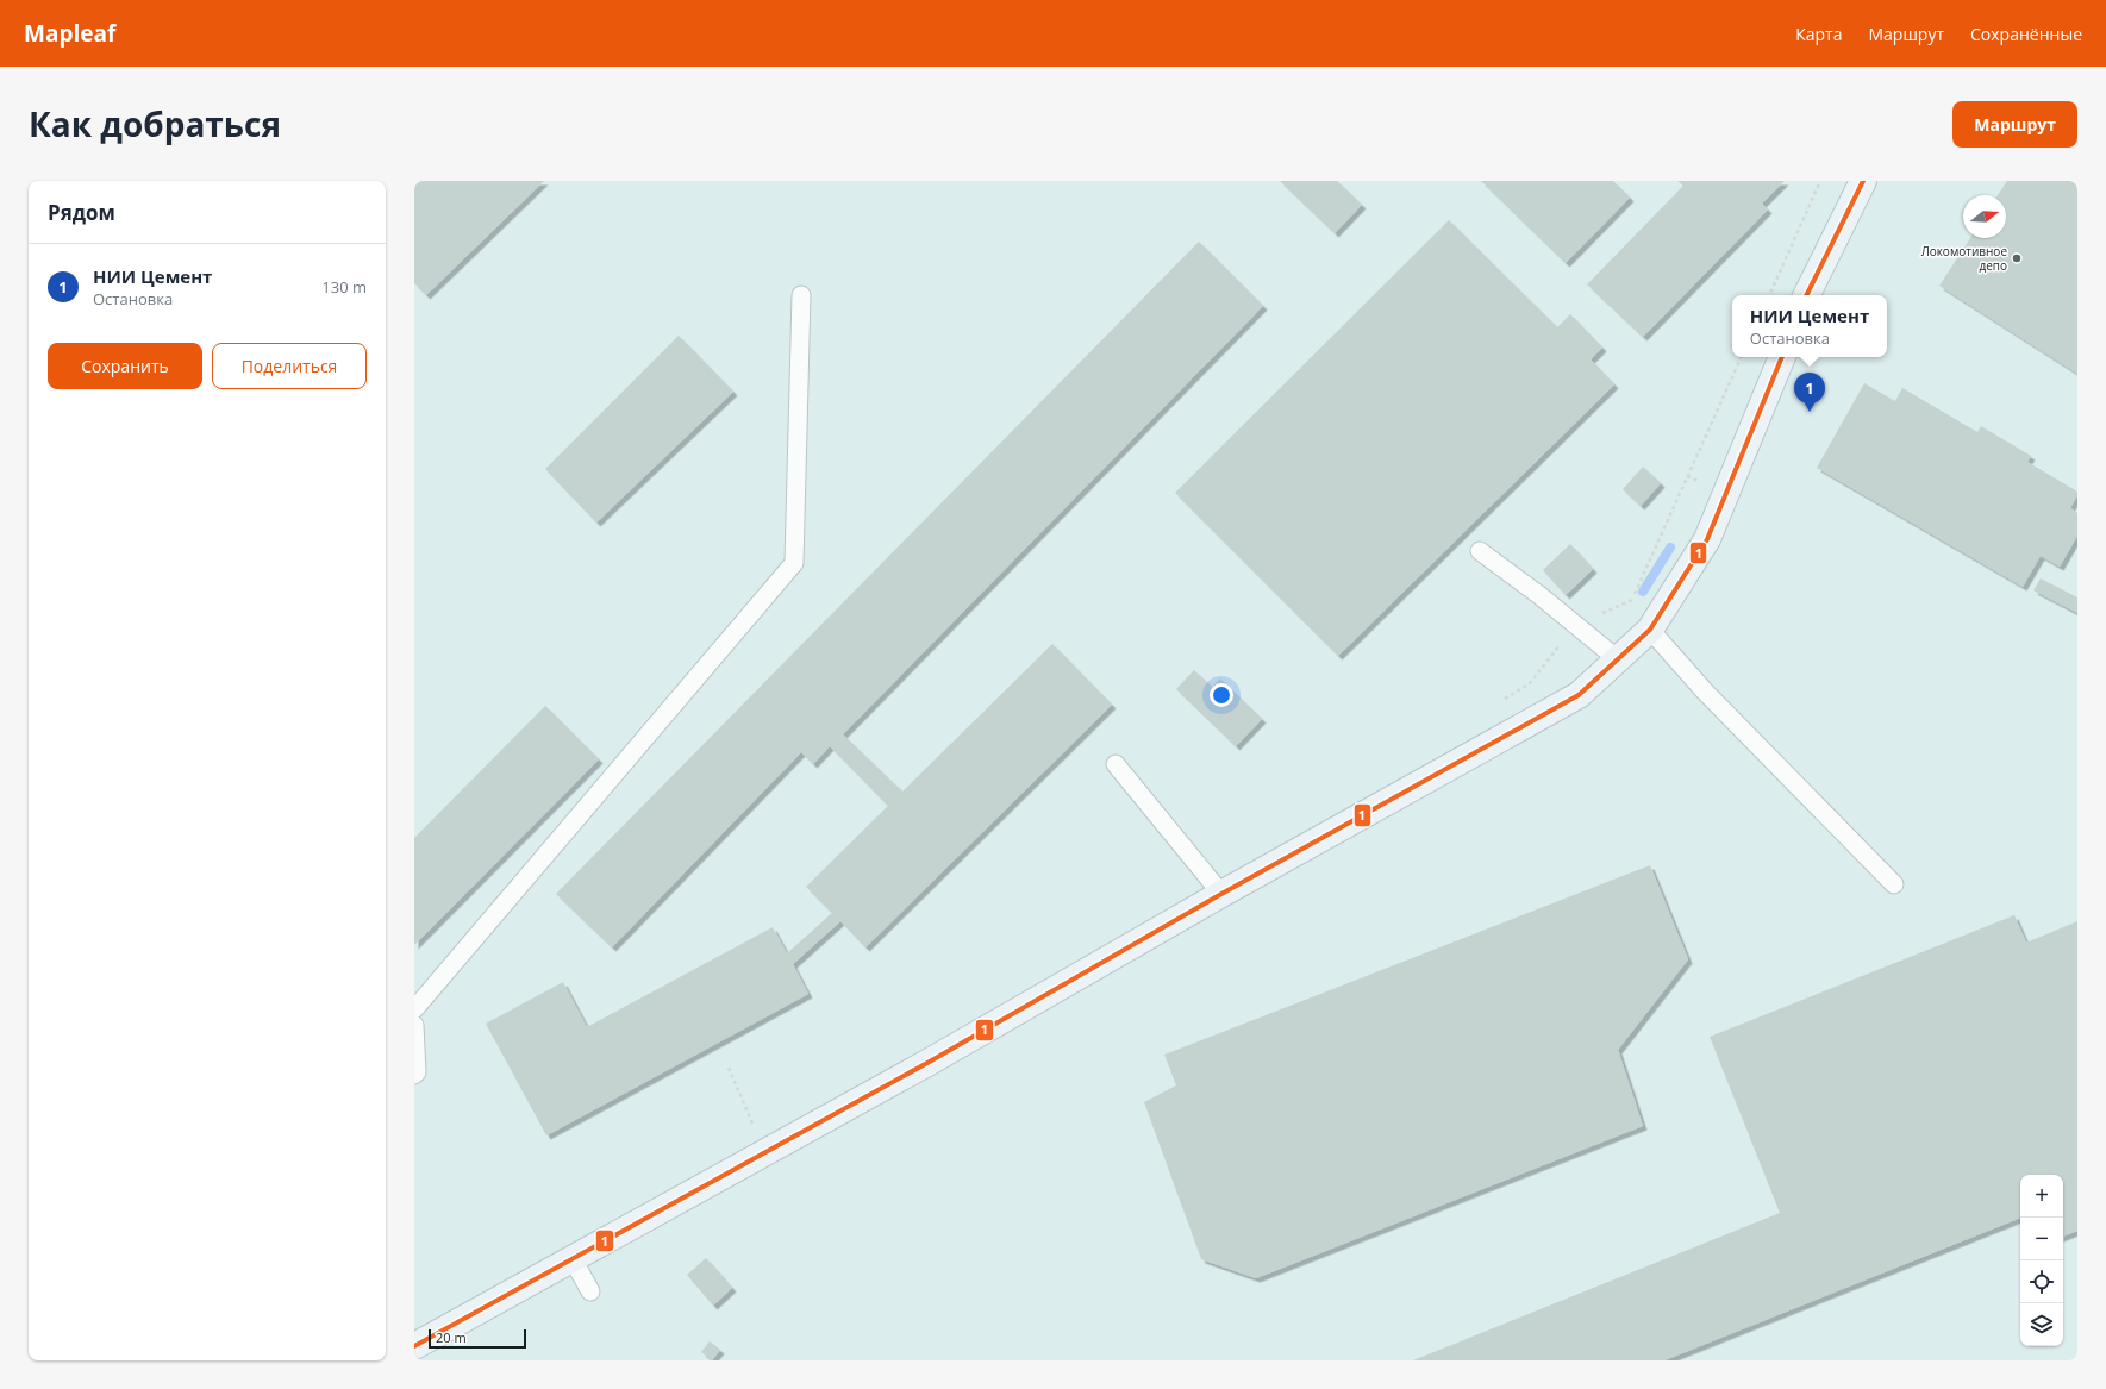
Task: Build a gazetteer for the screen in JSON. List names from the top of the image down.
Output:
{
  "places": ["Локомотивное депо"],
  "lines": ["transit line 1"],
  "scale_bar": "20 m",
  "north": "right",
  "page": {
    "header": "Mapleaf",
    "nav": ["Карта", "Маршрут", "Сохранённые"],
    "title": "Как добраться",
    "buttons": [
      "Маршрут",
      ["Сохранить", "Поделиться"]
    ],
    "heading": "Рядом",
    "list": [
      {
        "mark": "1",
        "name": "НИИ Цемент",
        "note": "Остановка",
        "value": "130 m"
      }
    ],
    "popup": ["НИИ Цемент", "Остановка"],
    "pins": "1",
    "map_buttons": ["+", "−"],
    "scale": "20 m"
  }
}
